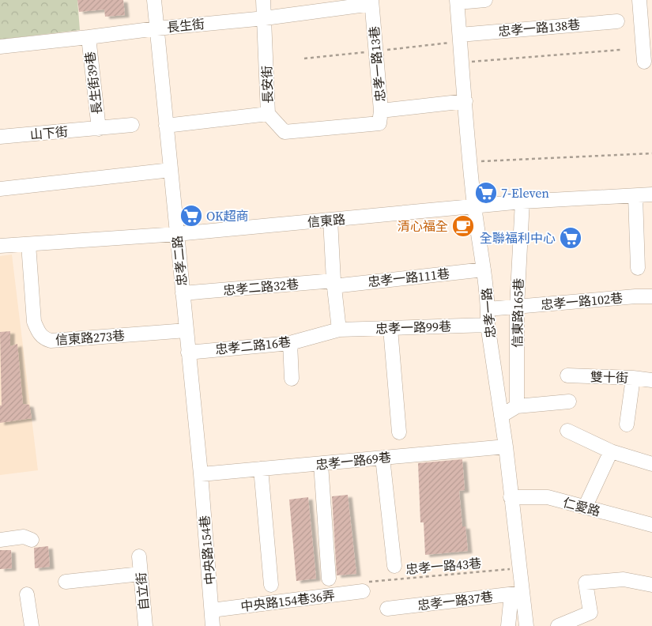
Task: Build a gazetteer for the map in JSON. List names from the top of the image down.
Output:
{
  "streets": {
    "street": [
      "長生街",
      "忠孝一路138巷",
      "忠孝一路13巷",
      "長生街39巷",
      "長安街",
      "山下街",
      "信東路",
      "忠孝二路",
      "忠孝一路111巷",
      "忠孝二路32巷",
      "忠孝一路102巷",
      "忠孝一路",
      "信東路165巷",
      "忠孝一路99巷",
      "信東路273巷",
      "忠孝二路16巷",
      "雙十街",
      "忠孝一路69巷",
      "仁愛路",
      "中央路154巷",
      "自立街",
      "中央路154巷36弄",
      "忠孝一路37巷"
    ],
    "path": ["忠孝一路43巷"]
  },
  "crossings": [
    ["長生街", "忠孝一路13巷"],
    ["長生街", "長生街39巷"],
    ["長生街", "長安街"],
    ["長生街", "忠孝二路"],
    ["忠孝一路138巷", "忠孝一路"],
    ["忠孝一路13巷", "忠孝一路"],
    ["長生街39巷", "山下街"],
    ["長安街", "忠孝二路"],
    ["信東路", "忠孝二路"],
    ["信東路", "忠孝一路"],
    ["信東路", "信東路165巷"],
    ["信東路", "信東路273巷"],
    ["忠孝二路", "忠孝二路32巷"],
    ["忠孝二路", "信東路273巷"],
    ["忠孝二路", "忠孝二路16巷"],
    ["忠孝二路", "忠孝一路69巷"],
    ["忠孝二路", "中央路154巷"],
    ["忠孝一路111巷", "忠孝二路32巷"],
    ["忠孝一路111巷", "忠孝一路"],
    ["忠孝一路102巷", "忠孝一路"],
    ["忠孝一路102巷", "信東路165巷"],
    ["忠孝一路", "忠孝一路99巷"],
    ["忠孝一路", "忠孝一路69巷"],
    ["忠孝一路", "仁愛路"],
    ["忠孝一路", "忠孝一路43巷"],
    ["忠孝一路", "忠孝一路37巷"],
    ["忠孝一路99巷", "忠孝二路16巷"],
    ["忠孝一路69巷", "中央路154巷"],
    ["中央路154巷", "中央路154巷36弄"],
    ["忠孝一路43巷", "中央路154巷36弄"]
  ],
  "places": {
    "supermarket": ["7-Eleven", "OK超商", "全聯福利中心"],
    "cafe": ["清心福全"]
  }
}
